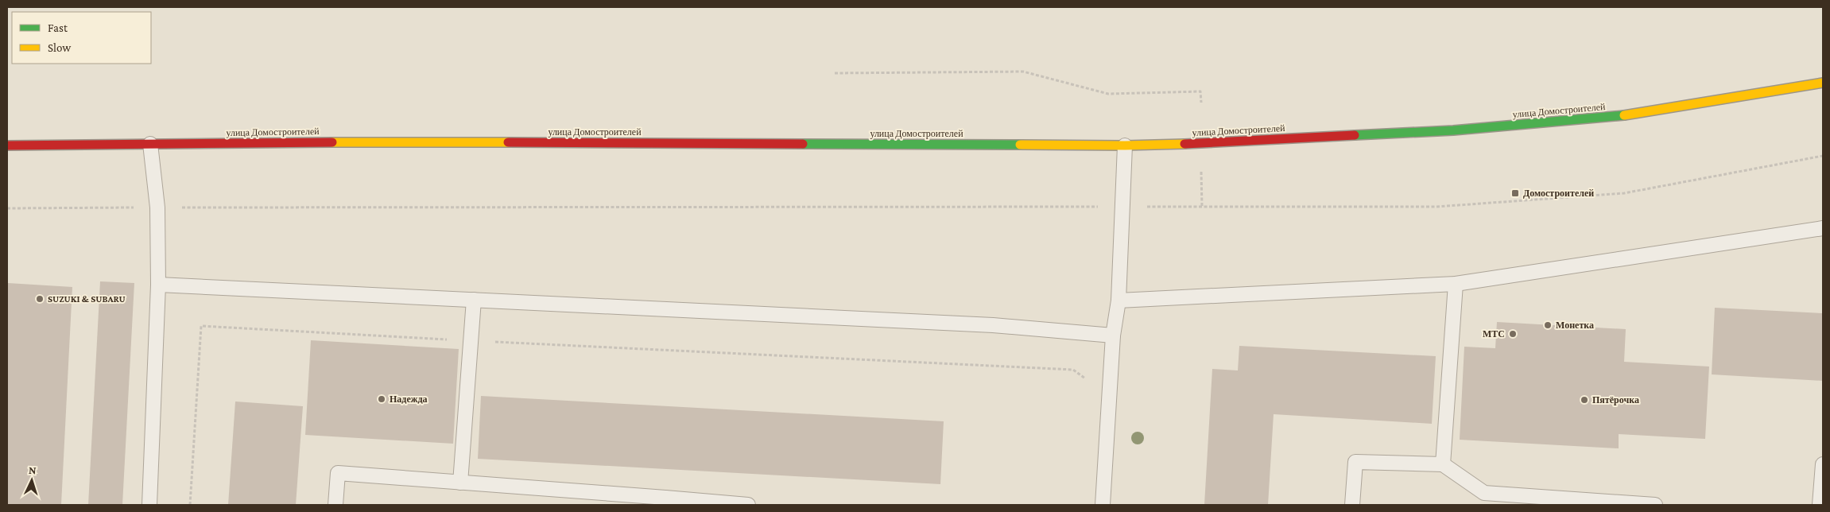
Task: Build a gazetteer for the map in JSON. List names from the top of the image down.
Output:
{
  "streets": {
    "main road": ["улица Домостроителей"]
  },
  "places": {
    "transit": ["Домостроителей"],
    "other": [
      "SUZUKI & SUBARU",
      "Монетка",
      "МТС",
      "Надежда",
      "Пятёрочка"
    ]
  },
  "legend": ["Fast", "Slow"],
  "north": "top"
}
